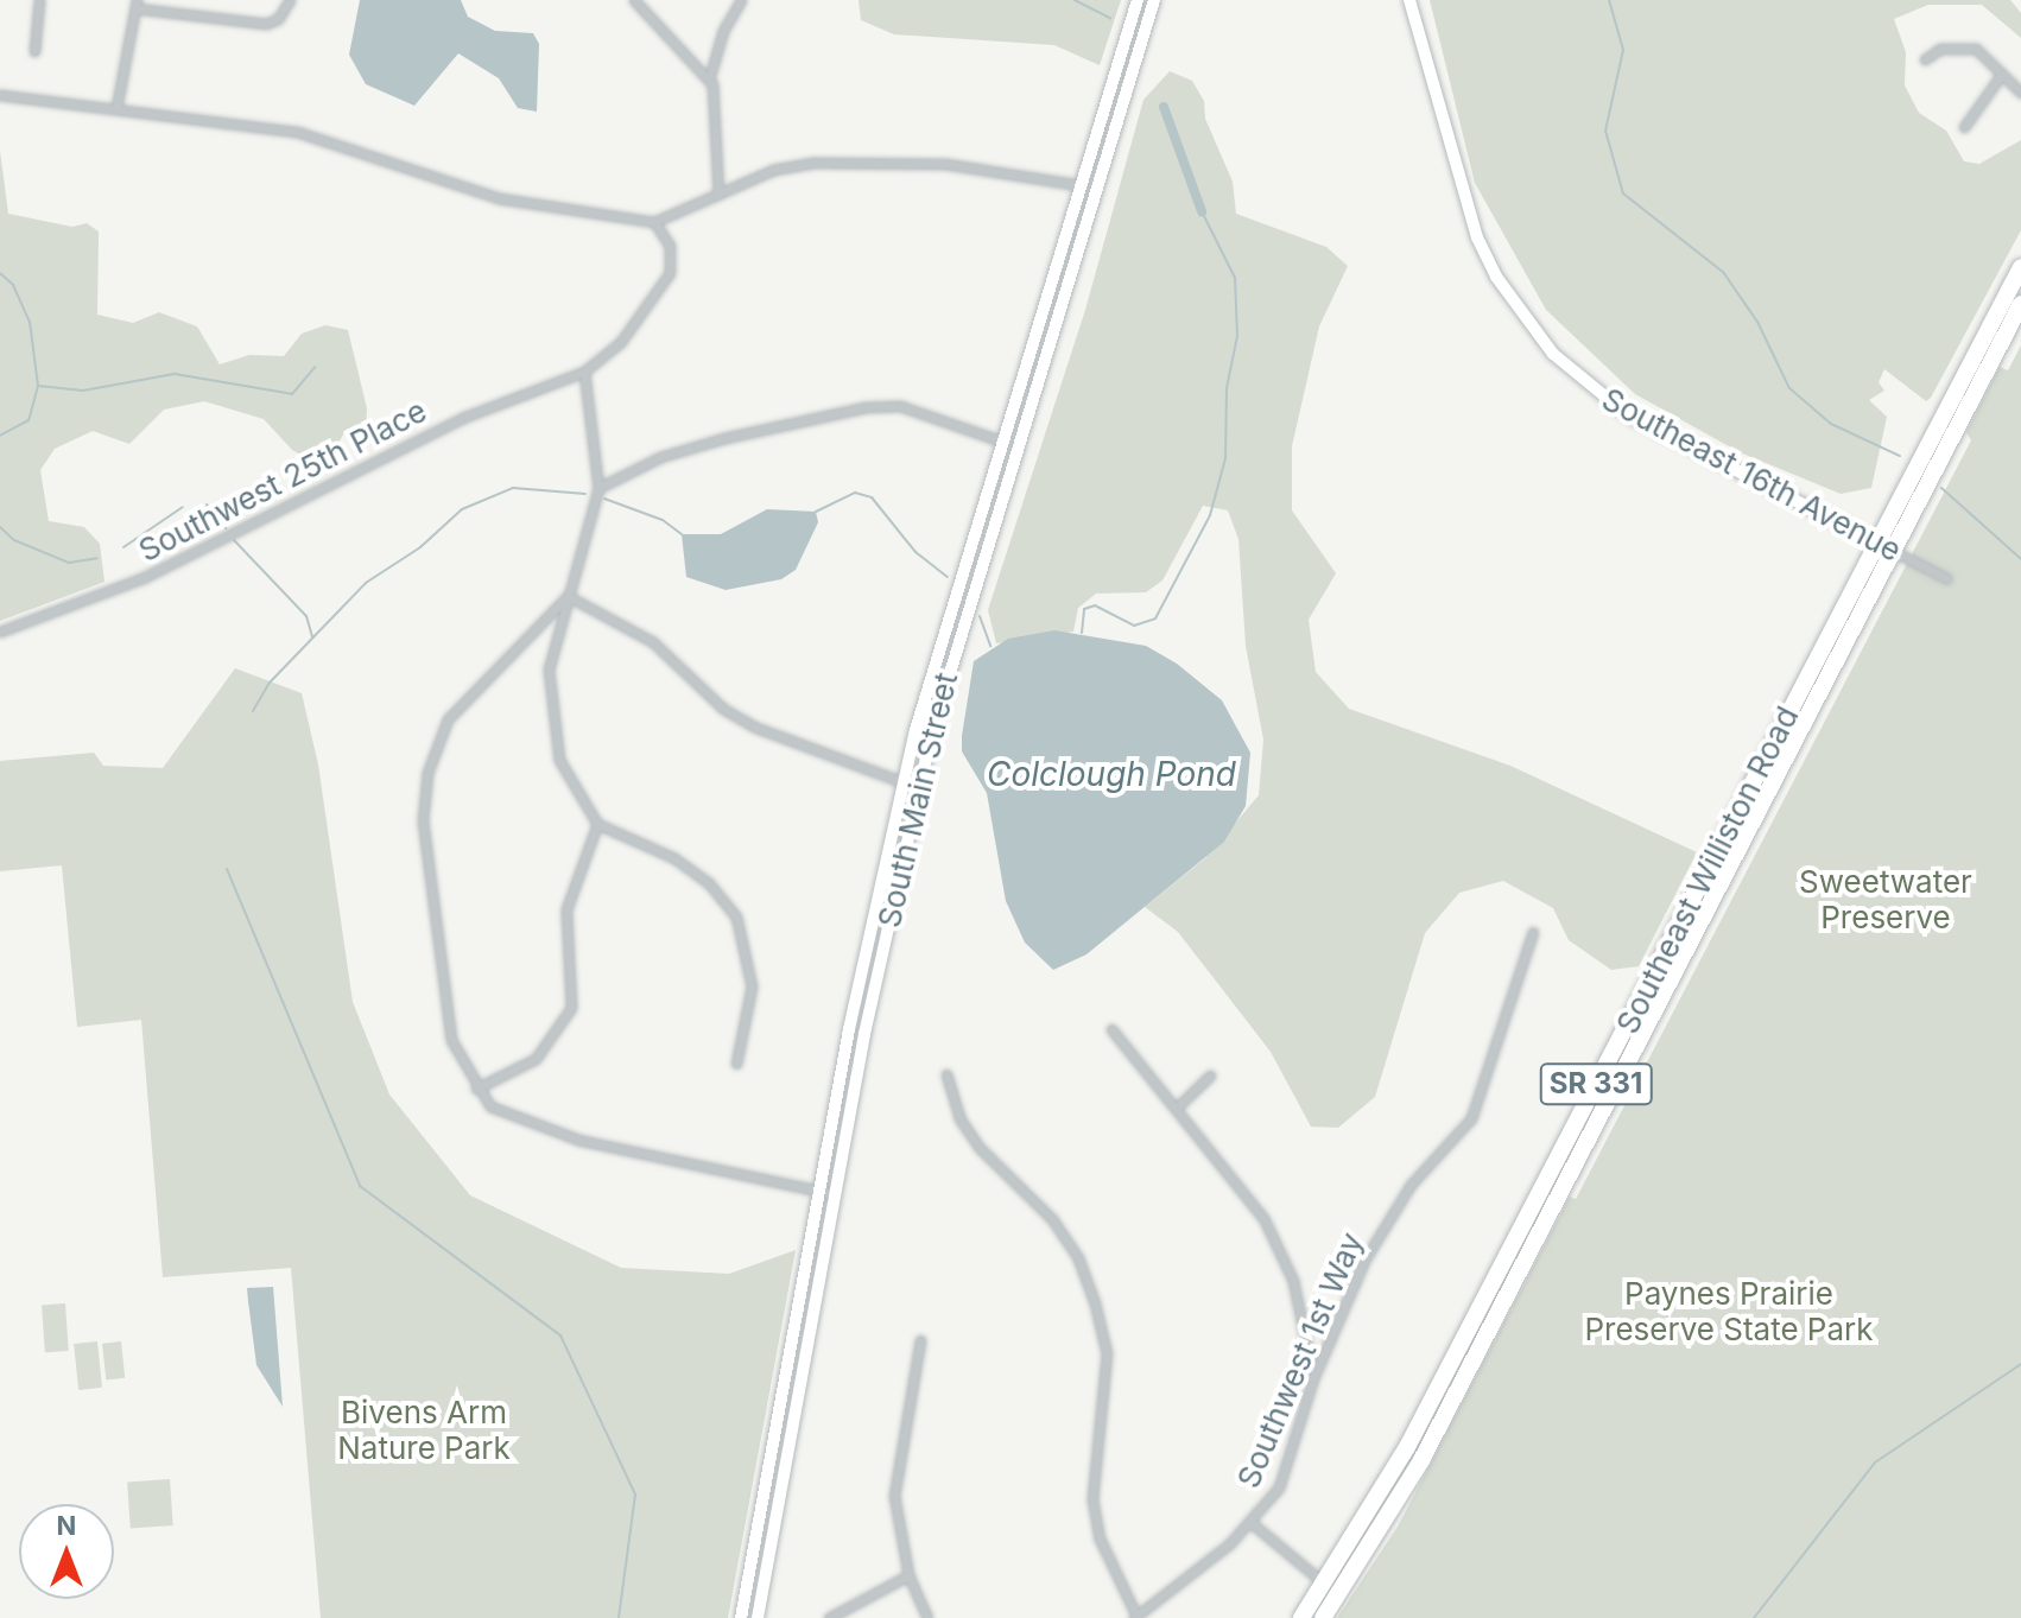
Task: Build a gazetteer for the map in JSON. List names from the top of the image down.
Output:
{
  "streets": {
    "highway": ["Southeast Williston Road", "SR 331"],
    "main road": ["Southeast 16th Avenue", "South Main Street"],
    "street": ["Southwest 25th Place", "Southwest 1st Way"]
  },
  "crossings": [
    ["Southeast 16th Avenue", "Southeast Williston Road"]
  ],
  "water": ["Colclough Pond"],
  "parks": ["Sweetwater Preserve", "Paynes Prairie Preserve State Park", "Bivens Arm Nature Park"],
  "north": "top"
}
